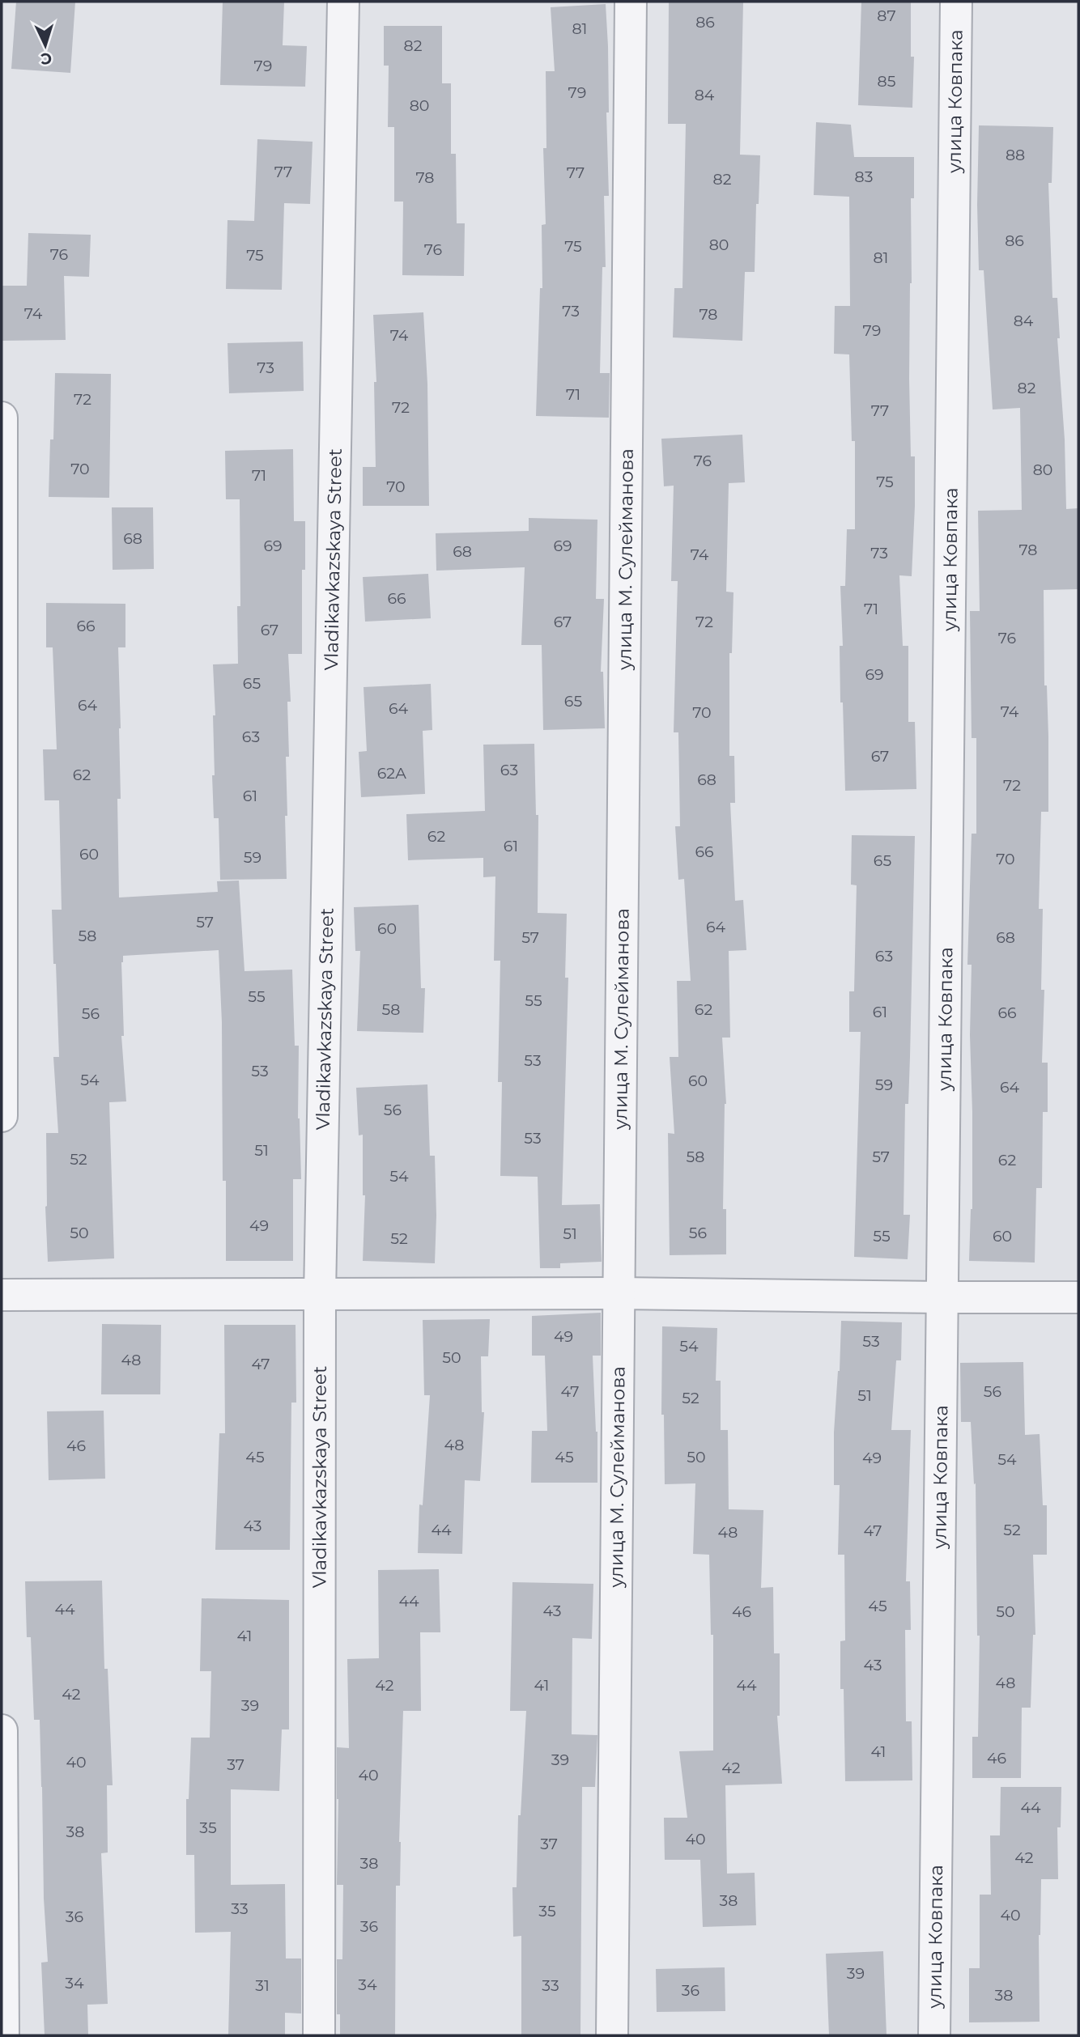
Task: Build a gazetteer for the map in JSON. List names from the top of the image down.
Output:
{
  "streets": {
    "street": ["улица Ковпака", "Vladikavkazskaya Street", "улица М. Сулейманова"]
  },
  "house_numbers": [
    "87",
    "86",
    "81",
    "82",
    "79",
    "85",
    "79",
    "84",
    "80",
    "88",
    "77",
    "77",
    "83",
    "78",
    "82",
    "86",
    "80",
    "75",
    "76",
    "76",
    "75",
    "81",
    "73",
    "74",
    "78",
    "84",
    "79",
    "74",
    "73",
    "82",
    "71",
    "72",
    "72",
    "77",
    "76",
    "70",
    "80",
    "71",
    "75",
    "70",
    "68",
    "69",
    "69",
    "78",
    "68",
    "73",
    "74",
    "66",
    "71",
    "67",
    "72",
    "66",
    "67",
    "76",
    "69",
    "65",
    "65",
    "64",
    "64",
    "74",
    "70",
    "63",
    "67",
    "63",
    "62А",
    "62",
    "68",
    "72",
    "61",
    "62",
    "61",
    "66",
    "60",
    "59",
    "70",
    "65",
    "57",
    "64",
    "60",
    "58",
    "57",
    "68",
    "63",
    "55",
    "55",
    "58",
    "62",
    "61",
    "66",
    "56",
    "53",
    "53",
    "54",
    "60",
    "59",
    "64",
    "56",
    "53",
    "51",
    "58",
    "57",
    "52",
    "62",
    "54",
    "49",
    "50",
    "56",
    "51",
    "55",
    "60",
    "52",
    "49",
    "53",
    "54",
    "50",
    "48",
    "47",
    "47",
    "56",
    "51",
    "52",
    "48",
    "46",
    "45",
    "45",
    "50",
    "49",
    "54",
    "43",
    "44",
    "52",
    "47",
    "48",
    "44",
    "45",
    "44",
    "43",
    "46",
    "50",
    "41",
    "43",
    "48",
    "42",
    "41",
    "44",
    "42",
    "39",
    "41",
    "46",
    "39",
    "40",
    "37",
    "42",
    "40",
    "44",
    "35",
    "38",
    "40",
    "37",
    "42",
    "38",
    "38",
    "33",
    "35",
    "40",
    "36",
    "36",
    "39",
    "34",
    "34",
    "31",
    "33",
    "36",
    "38"
  ],
  "north": "bottom"
}
